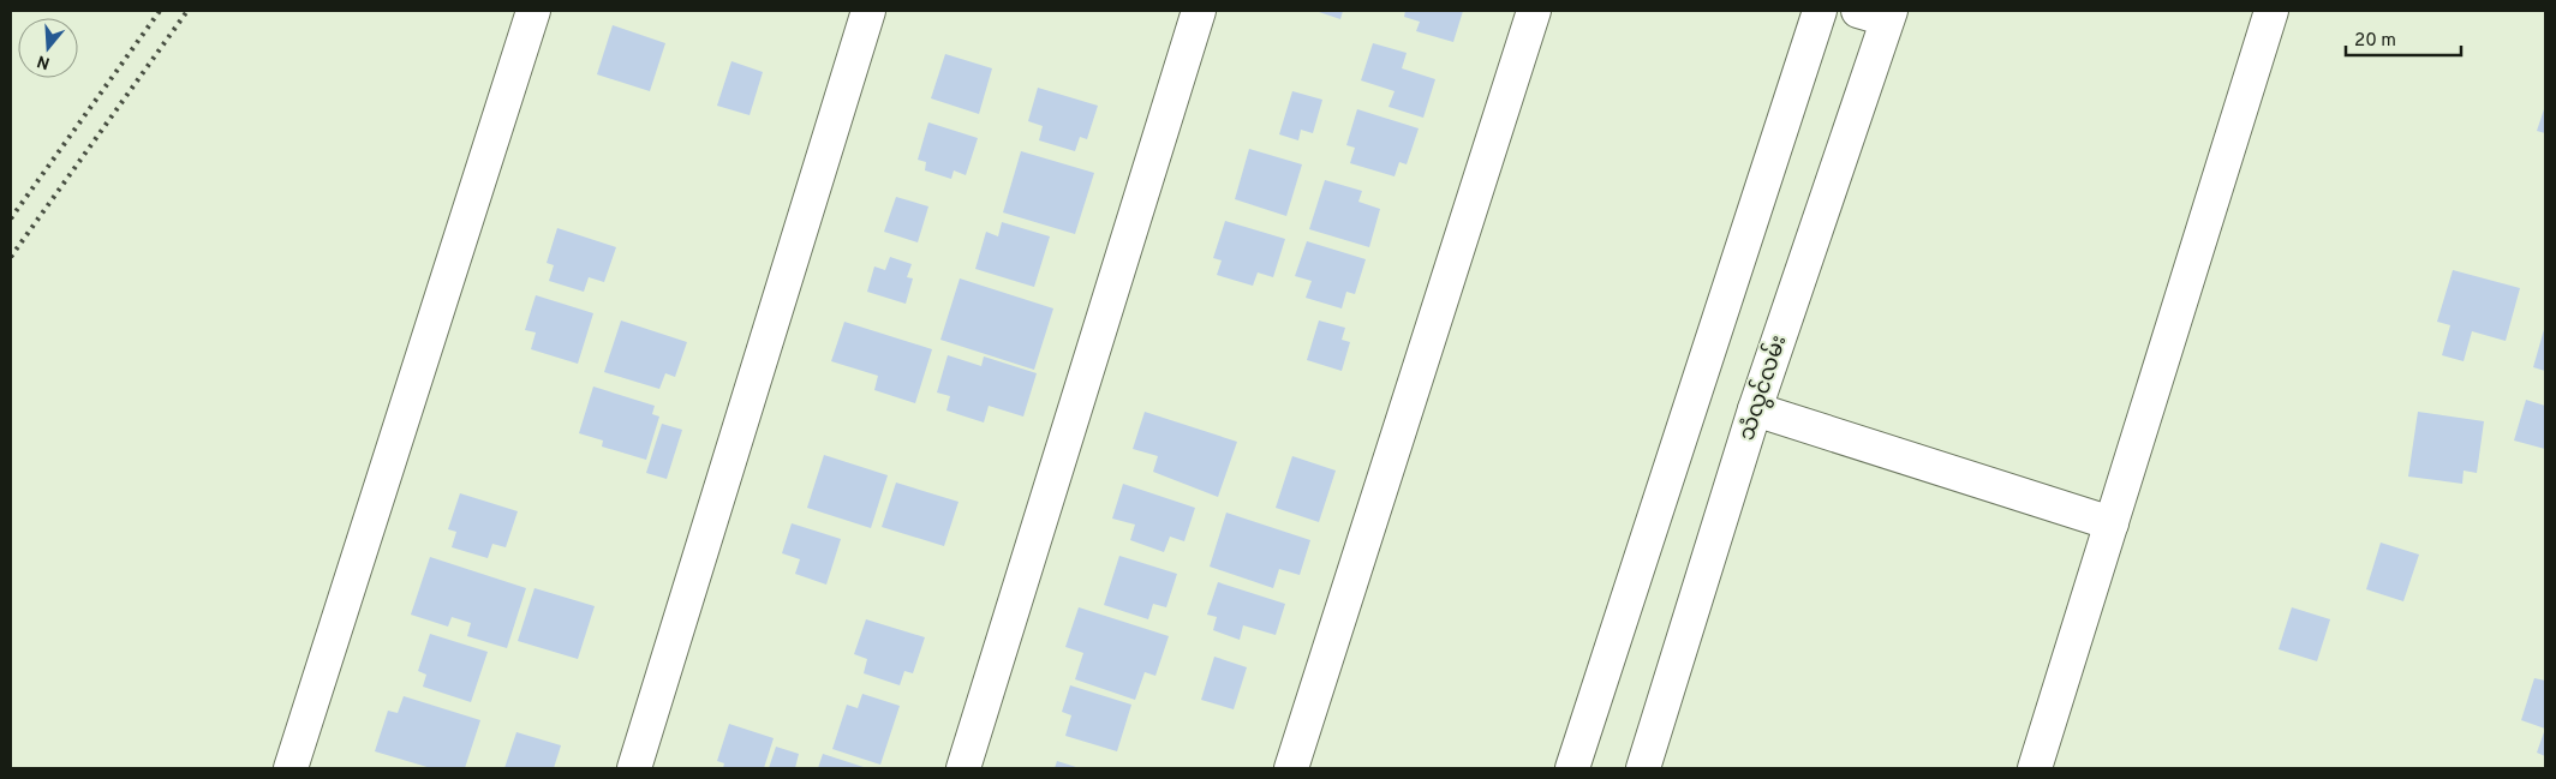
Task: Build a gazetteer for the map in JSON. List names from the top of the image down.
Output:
{
  "streets": {
    "street": ["သံလွင်လမ်း"]
  },
  "scale_bar": "20 m",
  "north": "bottom"
}
